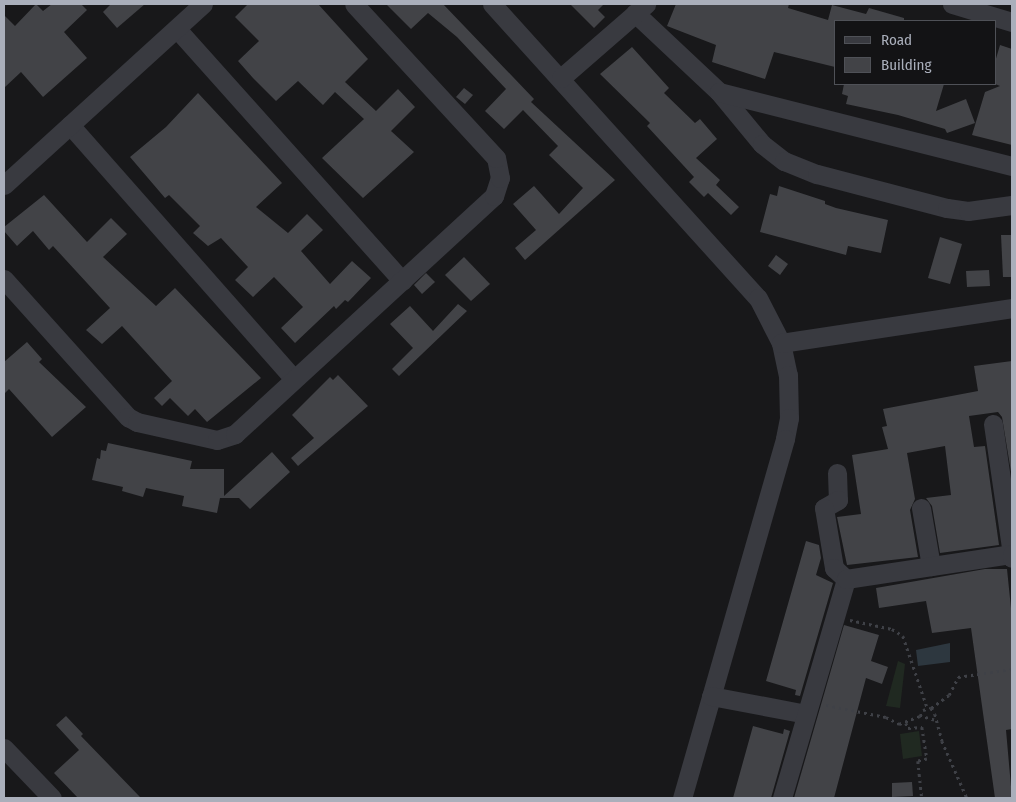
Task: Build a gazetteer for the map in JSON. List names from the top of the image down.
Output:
{
  "legend": ["Road", "Building"]
}
